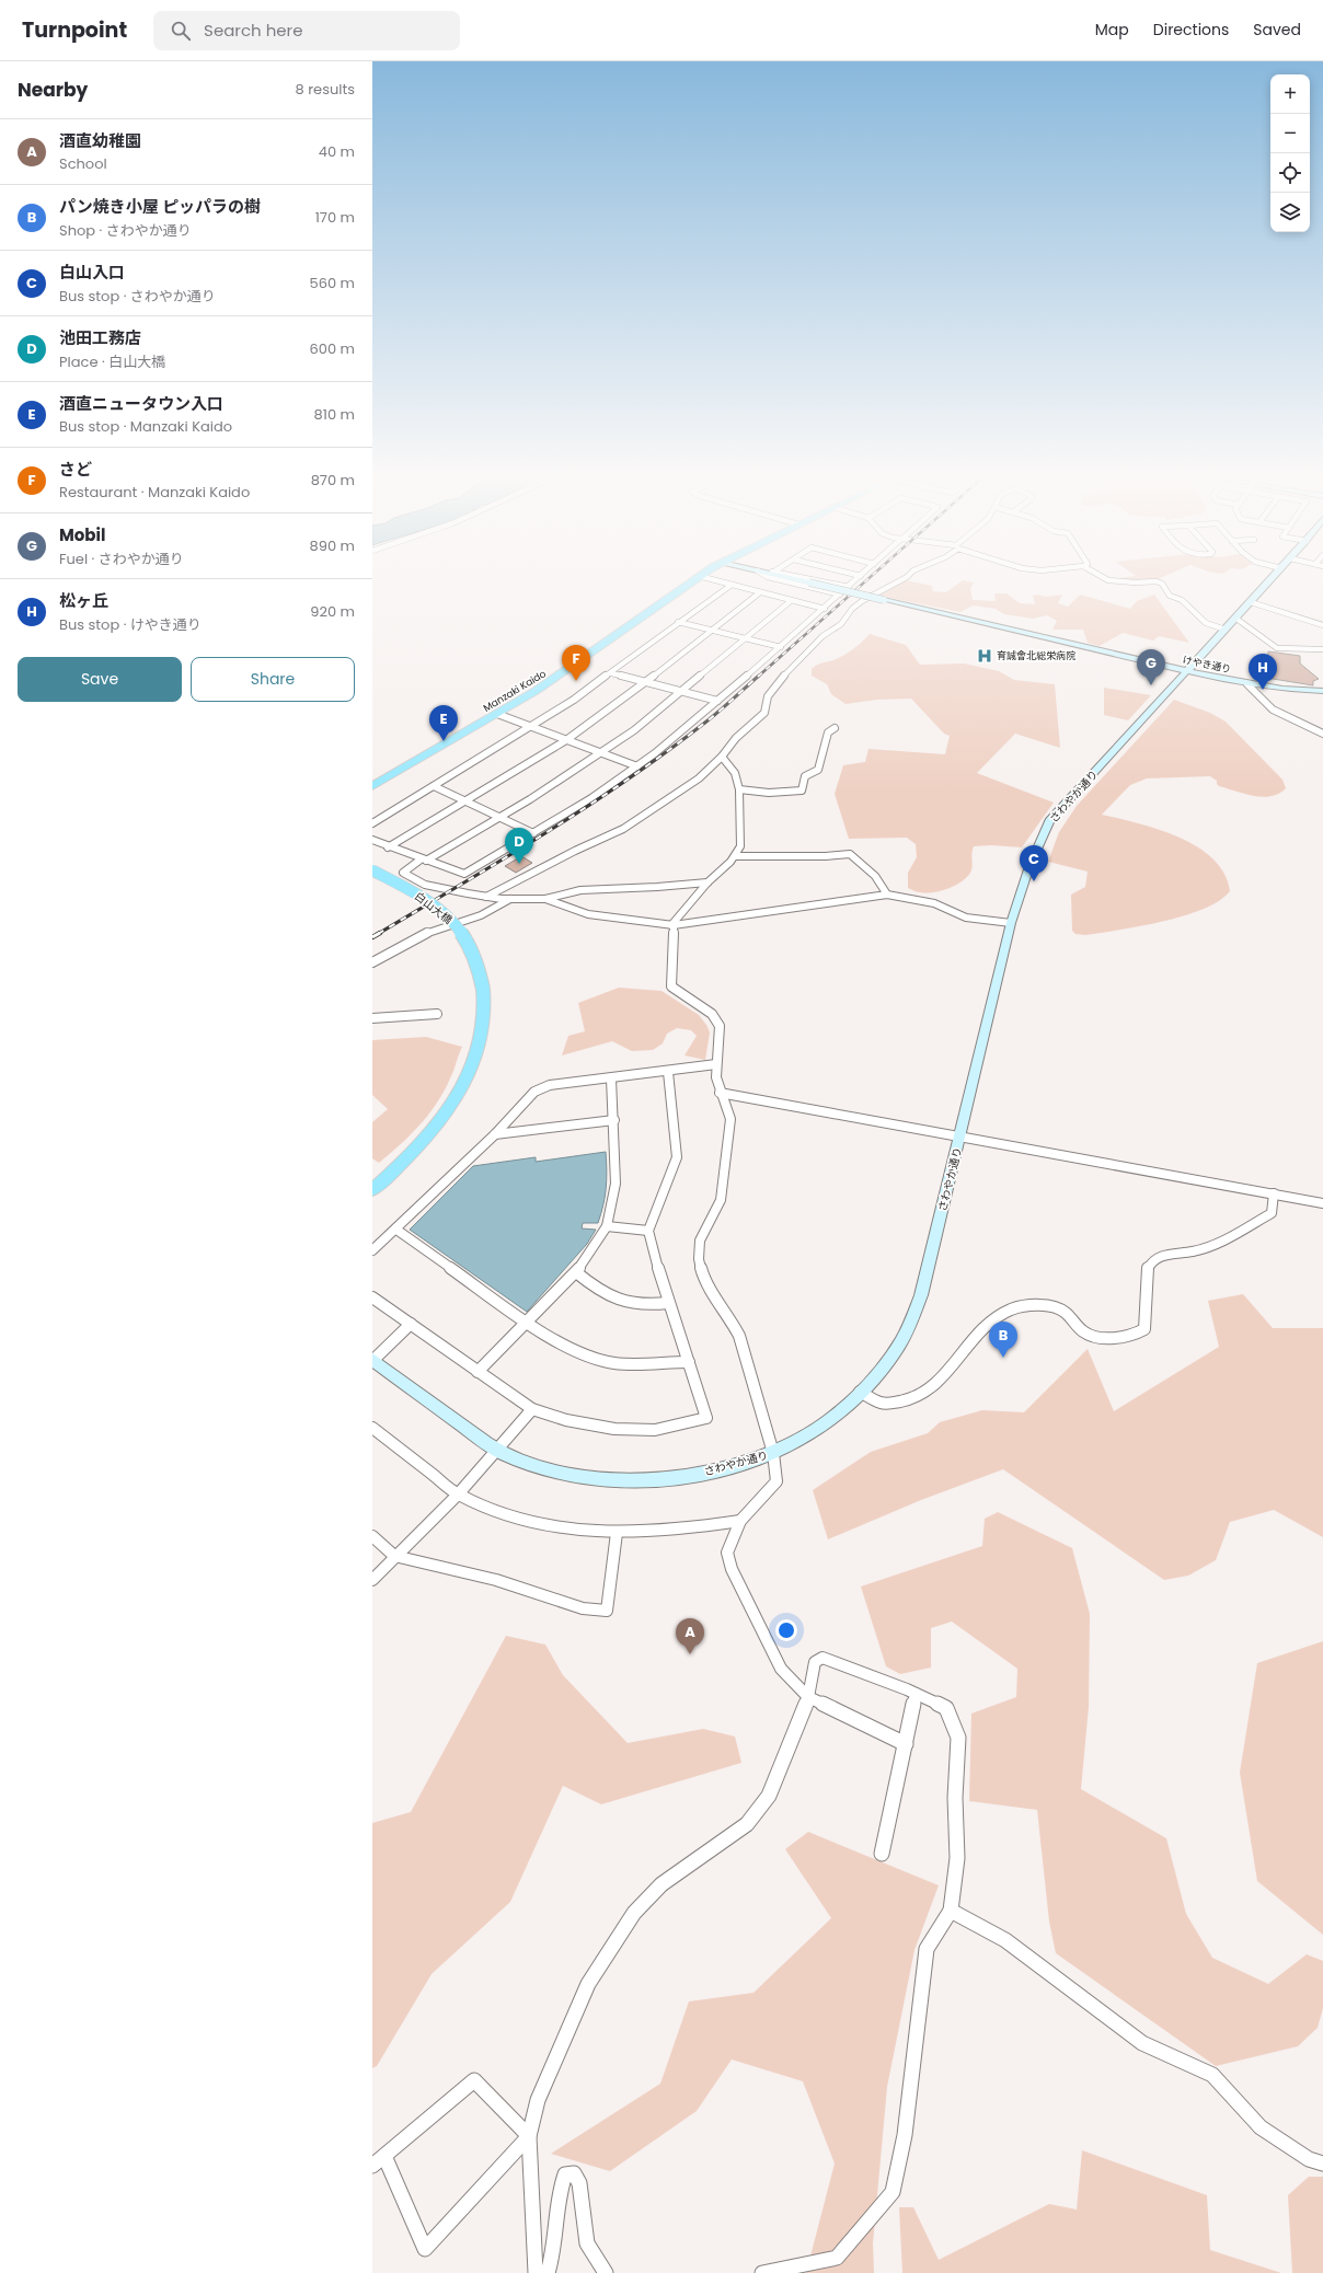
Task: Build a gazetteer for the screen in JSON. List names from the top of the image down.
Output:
{
  "streets": {
    "main road": ["Manzaki Kaido", "白山大橋"],
    "street": ["けやき通り", "さわやか通り"]
  },
  "crossings": [
    ["けやき通り", "さわやか通り"]
  ],
  "places": {
    "hospital": ["育誠會北総栄病院"]
  },
  "page": {
    "header": "Turnpoint",
    "search": "Search here",
    "nav": ["Map", "Directions", "Saved"],
    "heading": ["Nearby", "8 results"],
    "map_buttons": ["+", "−"],
    "list": [
      {
        "mark": "A",
        "name": "酒直幼稚園",
        "note": "School",
        "value": "40 m"
      },
      {
        "mark": "B",
        "name": "パン焼き小屋 ピッパラの樹",
        "note": "Shop · さわやか通り",
        "value": "170 m"
      },
      {
        "mark": "C",
        "name": "白山入口",
        "note": "Bus stop · さわやか通り",
        "value": "560 m"
      },
      {
        "mark": "D",
        "name": "池田工務店",
        "note": "Place · 白山大橋",
        "value": "600 m"
      },
      {
        "mark": "E",
        "name": "酒直ニュータウン入口",
        "note": "Bus stop · Manzaki Kaido",
        "value": "810 m"
      },
      {
        "mark": "F",
        "name": "さど",
        "note": "Restaurant · Manzaki Kaido",
        "value": "870 m"
      },
      {
        "mark": "G",
        "name": "Mobil",
        "note": "Fuel · さわやか通り",
        "value": "890 m"
      },
      {
        "mark": "H",
        "name": "松ヶ丘",
        "note": "Bus stop · けやき通り",
        "value": "920 m"
      }
    ],
    "buttons": ["Save", "Share"],
    "pins": [
      "F",
      "G",
      "H",
      "E",
      "D",
      "C",
      "B",
      "A"
    ]
  }
}
